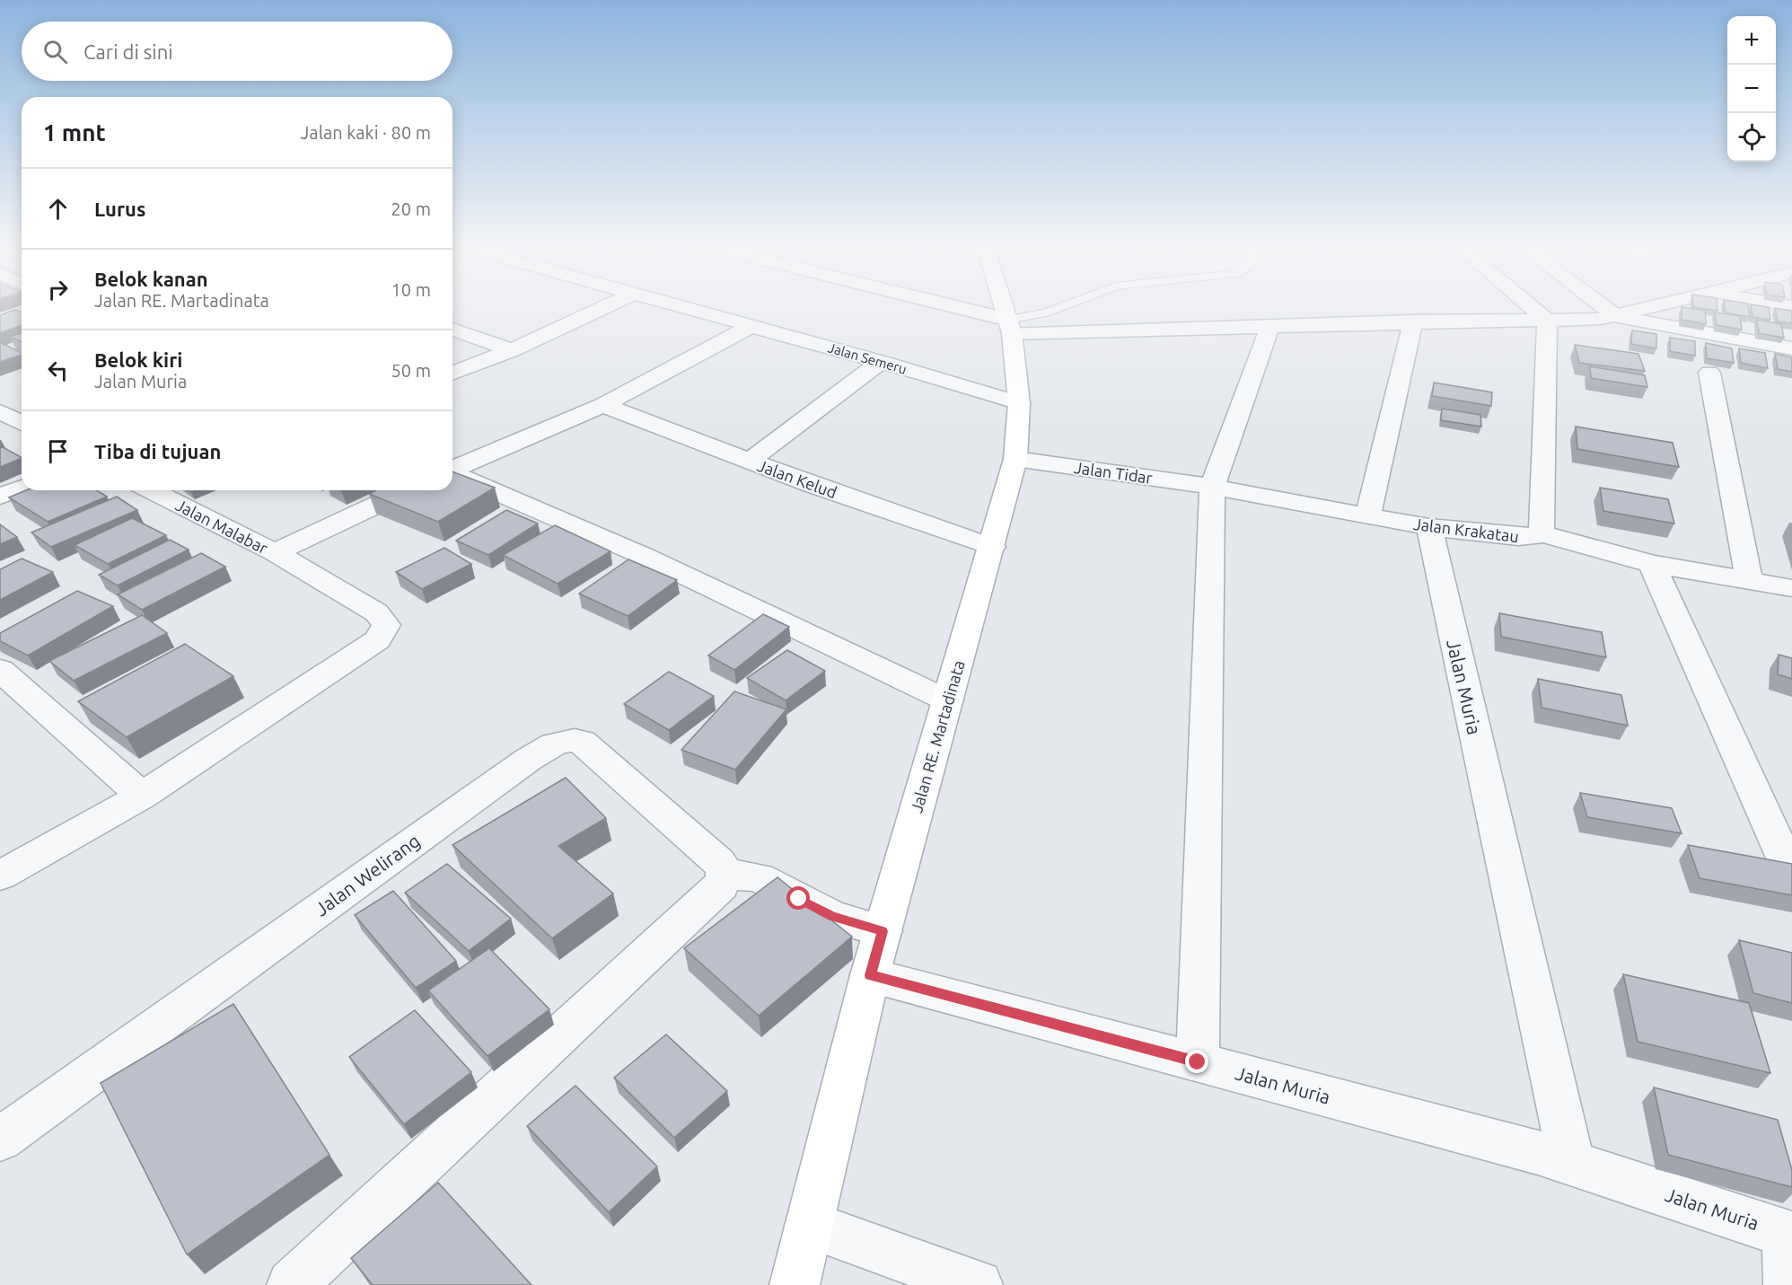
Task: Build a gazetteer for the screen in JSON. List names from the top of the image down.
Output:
{
  "streets": {
    "main road": ["Jalan RE. Martadinata"],
    "street": [
      "Jalan Semeru",
      "Jalan Tidar",
      "Jalan Kelud",
      "Jalan Malabar",
      "Jalan Krakatau",
      "Jalan Muria",
      "Jalan Welirang"
    ]
  },
  "crossings": [
    ["Jalan Semeru", "Jalan RE. Martadinata"],
    ["Jalan Tidar", "Jalan Krakatau"],
    ["Jalan Tidar", "Jalan RE. Martadinata"],
    ["Jalan Kelud", "Jalan RE. Martadinata"],
    ["Jalan Krakatau", "Jalan Muria"],
    ["Jalan Muria", "Jalan RE. Martadinata"]
  ],
  "page": {
    "map_buttons": ["+", "−"],
    "search": "Cari di sini",
    "heading": ["1 mnt", "Jalan kaki · 80 m"],
    "list": [
      ["Lurus", "20 m"],
      ["Belok kanan", "Jalan RE. Martadinata", "10 m"],
      ["Belok kiri", "Jalan Muria", "50 m"],
      "Tiba di tujuan"
    ]
  }
}
